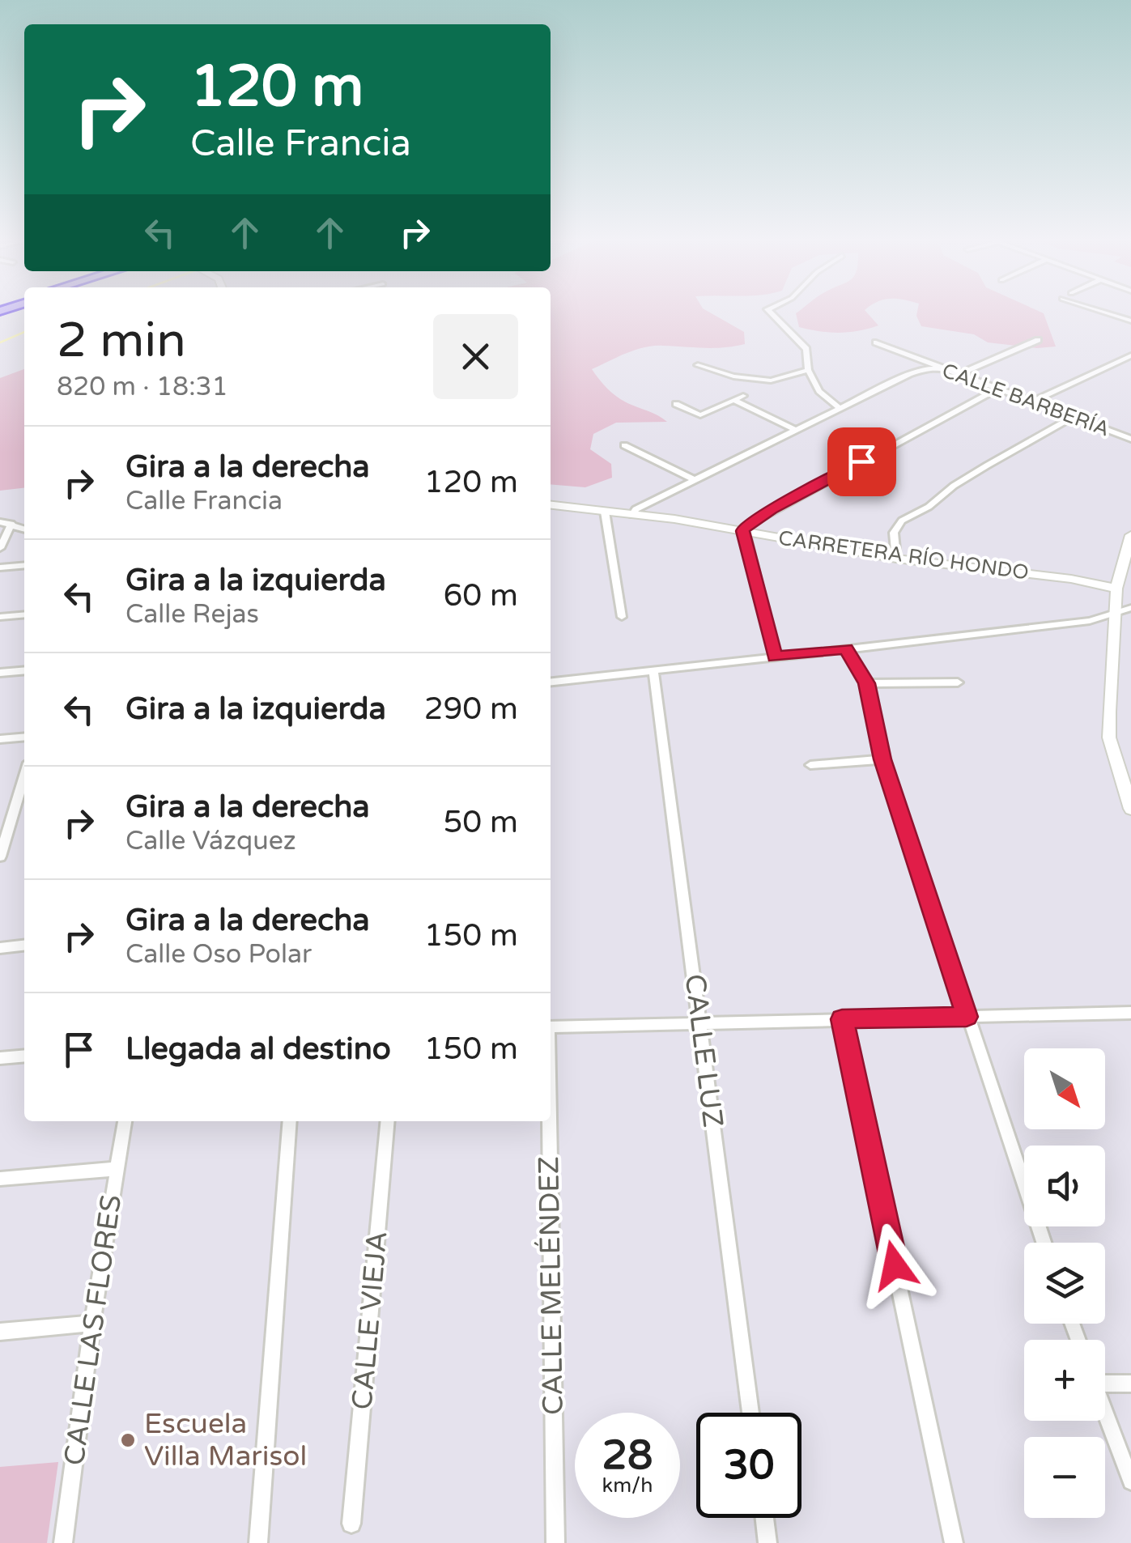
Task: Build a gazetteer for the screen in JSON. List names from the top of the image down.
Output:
{
  "streets": {
    "street": [
      "CALLE BARBERÍA",
      "CARRETERA RÍO HONDO",
      "CALLE LUZ",
      "CALLE MELÉNDEZ",
      "CALLE VIEJA",
      "CALLE LAS FLORES"
    ]
  },
  "places": ["Escuela Villa Marisol"],
  "north": "bottom right",
  "page": {
    "turn": ["120 m", "Calle Francia"],
    "heading": ["2 min", "820 m · 18:31"],
    "list": [
      {
        "name": "Gira a la derecha",
        "note": "Calle Francia",
        "value": "120 m"
      },
      {
        "name": "Gira a la izquierda",
        "note": "Calle Rejas",
        "value": "60 m"
      },
      {
        "name": "Gira a la izquierda",
        "value": "290 m"
      },
      {
        "name": "Gira a la derecha",
        "note": "Calle Vázquez",
        "value": "50 m"
      },
      {
        "name": "Gira a la derecha",
        "note": "Calle Oso Polar",
        "value": "150 m"
      },
      {
        "name": "Llegada al destino",
        "value": "150 m"
      }
    ],
    "map_buttons": ["+", "−"],
    "speed": "28 km/h",
    "limit": "30"
  }
}
